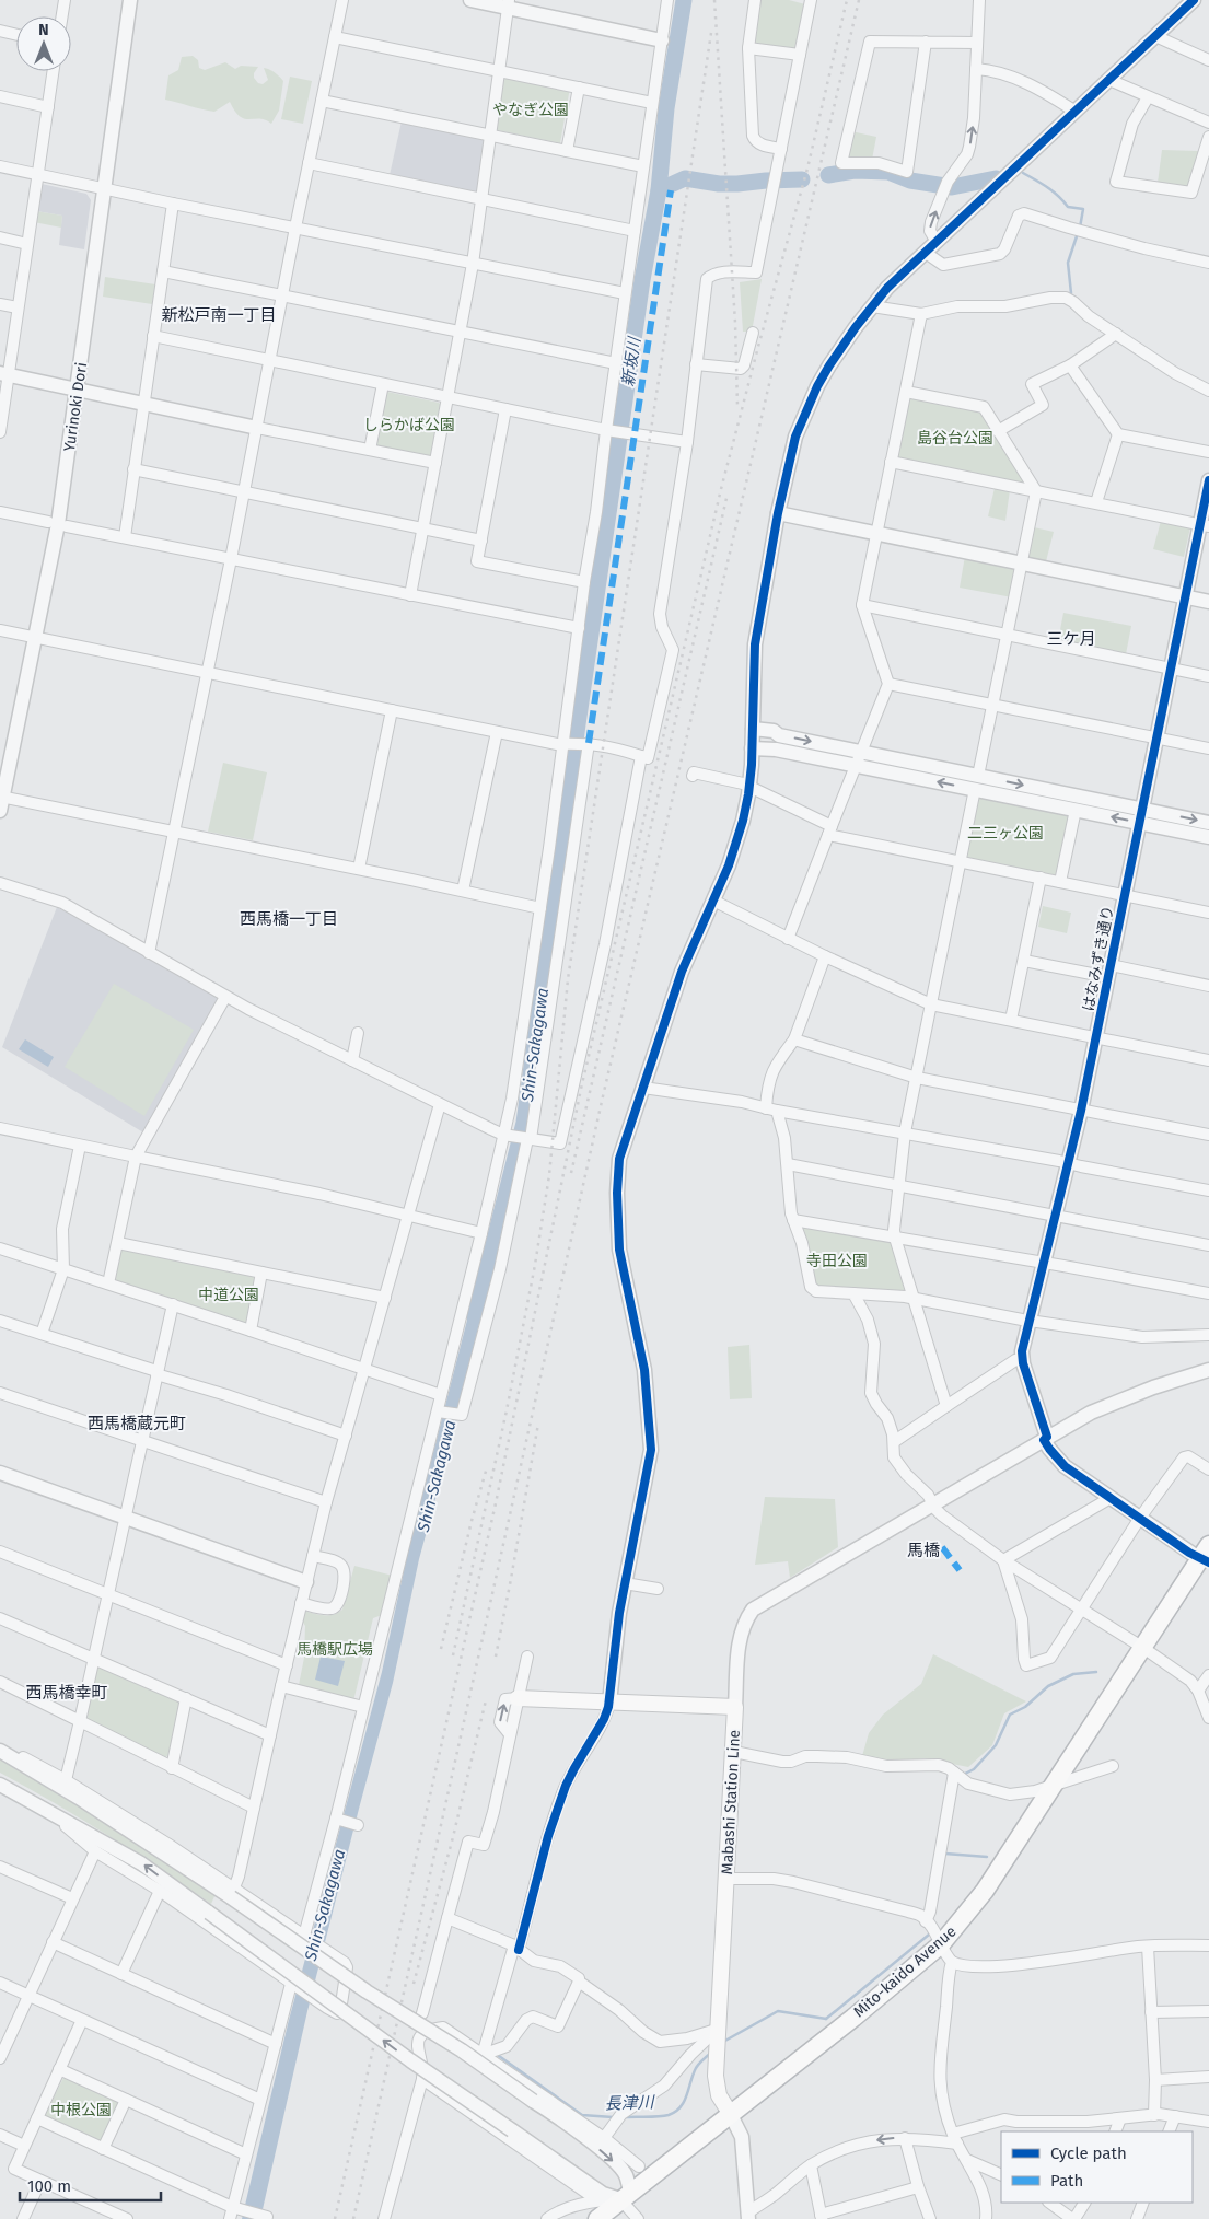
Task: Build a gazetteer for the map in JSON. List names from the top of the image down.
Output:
{
  "streets": {
    "highway": ["Mito-kaido Avenue"],
    "main road": ["Mabashi Station Line"],
    "street": ["Yurinoki Dori", "はなみずき通り"]
  },
  "crossings": [
    ["はなみずき通り", "Mito-kaido Avenue"],
    ["Mabashi Station Line", "Mito-kaido Avenue"]
  ],
  "districts": [
    "新松戸南一丁目",
    "三ケ月",
    "西馬橋一丁目",
    "西馬橋蔵元町",
    "馬橋",
    "西馬橋幸町"
  ],
  "water": ["新坂川", "Shin-Sakagawa", "長津川"],
  "parks": [
    "やなぎ公園",
    "しらかば公園",
    "島谷台公園",
    "二三ヶ公園",
    "寺田公園",
    "中道公園",
    "馬橋駅広場",
    "中根公園"
  ],
  "legend": ["Cycle path", "Path"],
  "scale_bar": "100 m",
  "north": "top"
}
